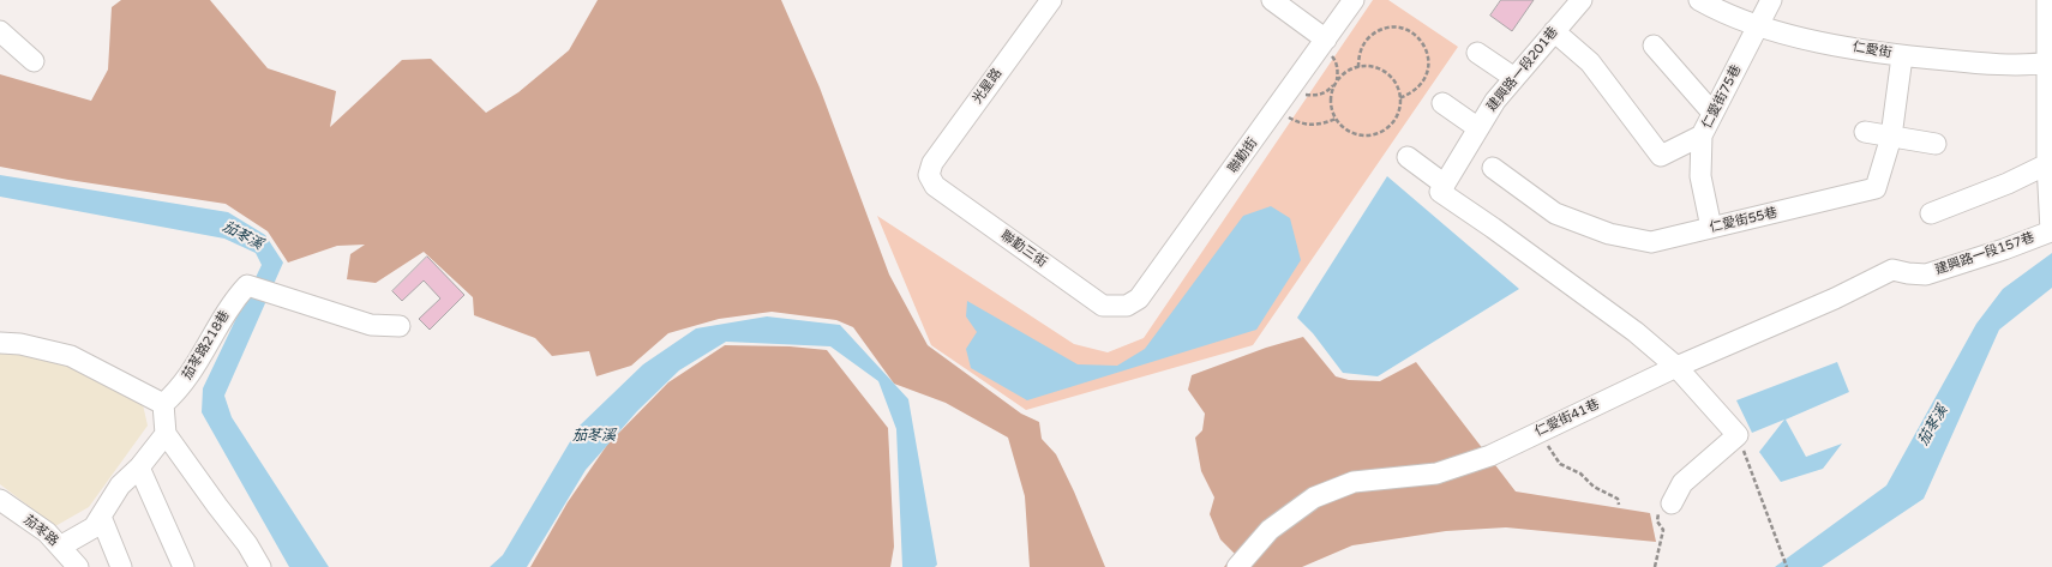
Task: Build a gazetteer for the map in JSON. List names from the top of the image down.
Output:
{
  "streets": {
    "street": [
      "仁愛街",
      "建興路一段201巷",
      "光星路",
      "仁愛街75巷",
      "聯勤街",
      "仁愛街55巷",
      "聯勤三街",
      "建興路一段157巷",
      "茄苳路218巷",
      "仁愛街41巷",
      "茄苳路"
    ]
  },
  "crossings": [
    ["仁愛街", "仁愛街75巷"],
    ["仁愛街", "仁愛街55巷"],
    ["光星路", "聯勤三街"],
    ["仁愛街75巷", "仁愛街55巷"],
    ["聯勤街", "聯勤三街"],
    ["建興路一段157巷", "仁愛街41巷"]
  ],
  "water": ["茄苳溪"]
}
